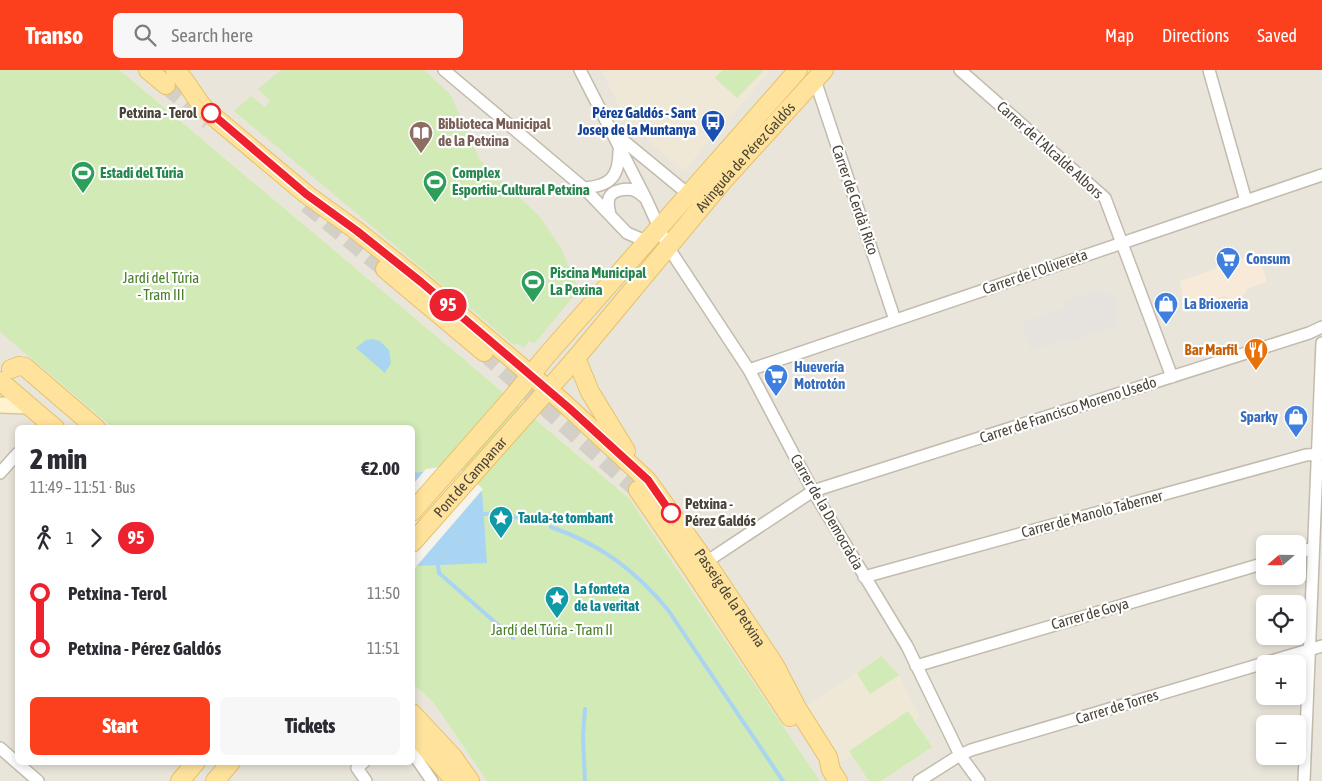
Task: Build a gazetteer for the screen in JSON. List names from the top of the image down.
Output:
{
  "streets": {
    "main road": ["Avinguda de Pérez Galdós", "Pont de Campanar", "Passeig de la Petxina"],
    "street": [
      "Carrer de l'Alcalde Albors",
      "Carrer de Cerdà i Rico",
      "Carrer de l'Olivereta",
      "Carrer de Francisco Moreno Usedo",
      "Carrer de la Democràcia",
      "Carrer de Manolo Taberner",
      "Carrer de Goya",
      "Carrer de Torres"
    ]
  },
  "crossings": [
    ["Carrer de l'Alcalde Albors", "Carrer de l'Olivereta"],
    ["Carrer de l'Alcalde Albors", "Carrer de Francisco Moreno Usedo"],
    ["Avinguda de Pérez Galdós", "Carrer de Cerdà i Rico"],
    ["Avinguda de Pérez Galdós", "Pont de Campanar"],
    ["Avinguda de Pérez Galdós", "Carrer de la Democràcia"],
    ["Avinguda de Pérez Galdós", "Passeig de la Petxina"],
    ["Carrer de Cerdà i Rico", "Carrer de l'Olivereta"],
    ["Carrer de l'Olivereta", "Carrer de la Democràcia"],
    ["Carrer de Francisco Moreno Usedo", "Carrer de la Democràcia"],
    ["Carrer de Francisco Moreno Usedo", "Passeig de la Petxina"],
    ["Carrer de la Democràcia", "Carrer de Manolo Taberner"],
    ["Carrer de la Democràcia", "Carrer de Goya"],
    ["Carrer de la Democràcia", "Carrer de Torres"]
  ],
  "parks": ["Jardí del Túria - Tram III", "Jardí del Túria - Tram II"],
  "places": {
    "other": ["Petxina - Terol", "Petxina - Pérez Galdós"],
    "bus stop": ["Pérez Galdós - Sant Josep de la Muntanya"],
    "library": ["Biblioteca Municipal de la Petxina"],
    "sports": ["Estadi del Túria", "Complex Esportiu-Cultural Petxina", "Piscina Municipal La Pexina"],
    "supermarket": ["Consum", "Huevería Motrotón"],
    "shop": ["La Brioxeria", "Sparky"],
    "restaurant": ["Bar Marfil"],
    "place": ["Taula-te tombant", "La fonteta de la veritat"]
  },
  "lines": ["bus line 95"],
  "north": "left",
  "page": {
    "header": "Transo",
    "search": "Search here",
    "nav": ["Map", "Directions", "Saved"],
    "on_map": "95",
    "heading": ["2 min", "11:49 – 11:51 · Bus", "€2.00"],
    "legs": ["1", "95"],
    "map_buttons": ["+", "−"],
    "list": [
      {
        "name": "Petxina - Terol",
        "value": "11:50"
      },
      {
        "name": "Petxina - Pérez Galdós",
        "value": "11:51"
      }
    ],
    "buttons": ["Start", "Tickets"]
  }
}
